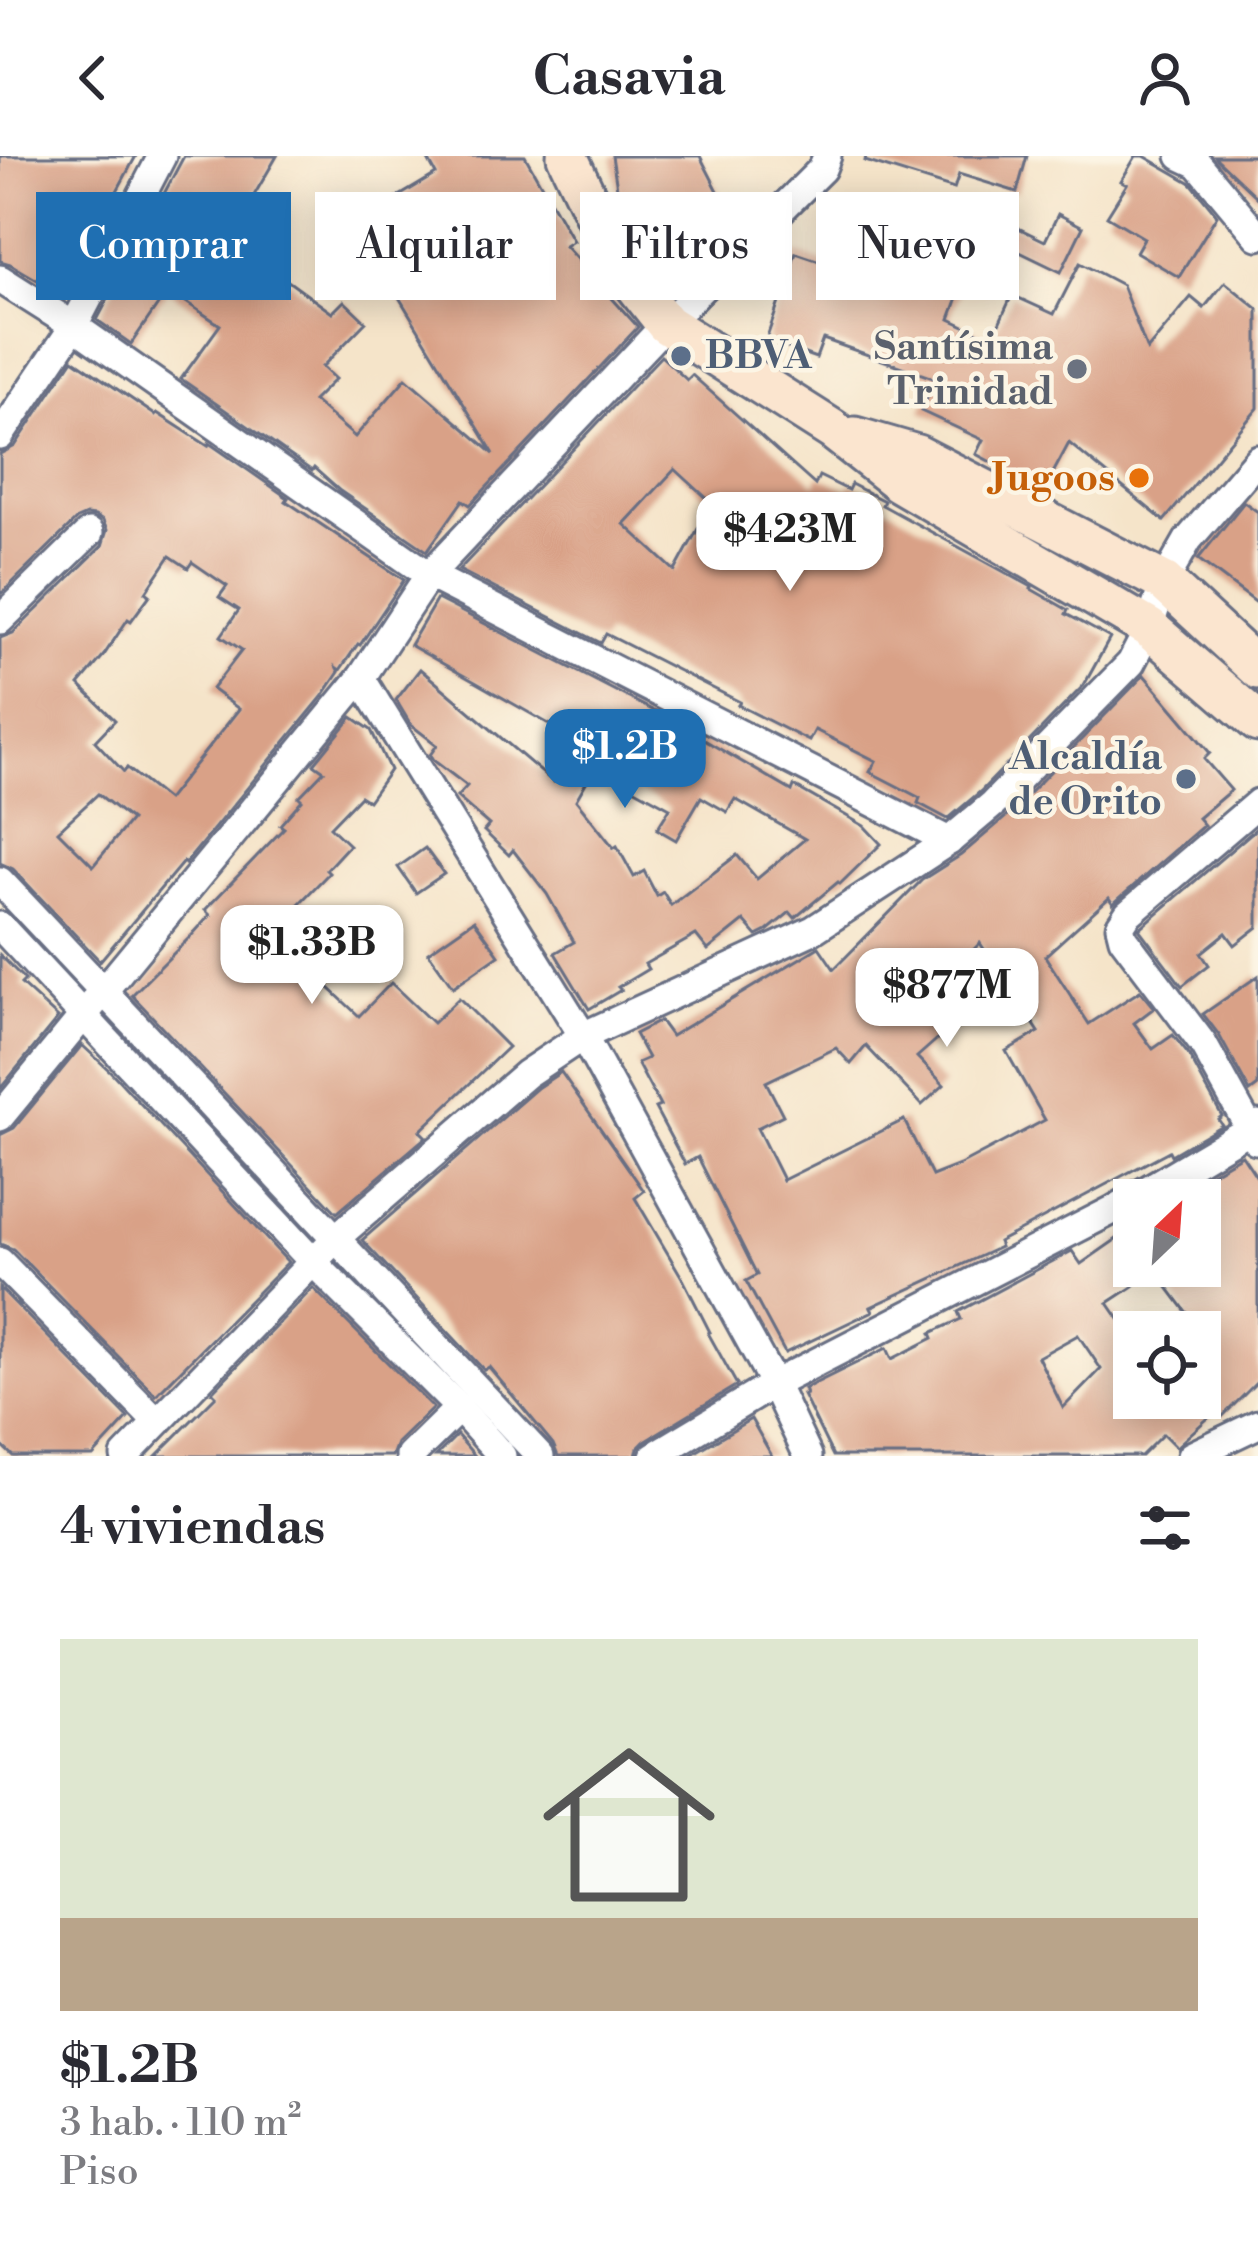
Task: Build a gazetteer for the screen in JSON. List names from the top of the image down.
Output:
{
  "places": [
    "BBVA",
    "Santísima Trinidad",
    "Jugoos",
    "Alcaldía de Orito"
  ],
  "north": "top right",
  "page": {
    "header": "Casavia",
    "chip": [
      "Comprar",
      "Alquilar",
      "Filtros",
      "Nuevo"
    ],
    "price": [
      "$423M",
      "$1.2B",
      "$1.33B",
      "$877M"
    ],
    "heading": "4 viviendas",
    "list": [
      {
        "name": "$1.2B",
        "note": "3 hab. · 110 m² · Piso"
      }
    ]
  }
}
